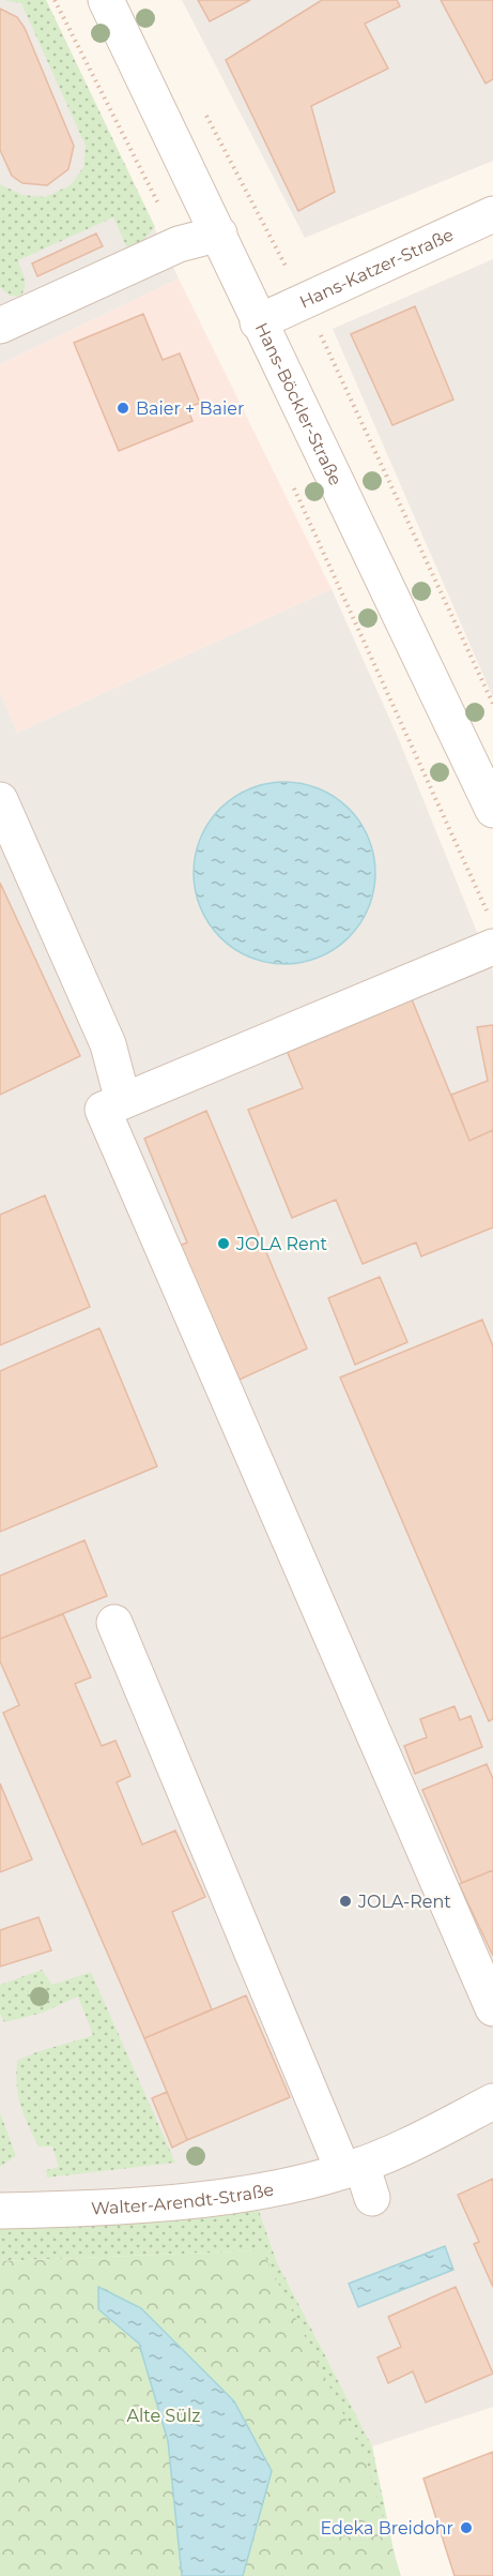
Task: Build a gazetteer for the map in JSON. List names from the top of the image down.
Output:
{
  "streets": {
    "street": ["Hans-Katzer-Straße", "Hans-Böckler-Straße", "Walter-Arendt-Straße"]
  },
  "crossings": [
    ["Hans-Katzer-Straße", "Hans-Böckler-Straße"]
  ],
  "parks": ["Alte Sülz"],
  "places": [
    "Baier + Baier",
    "JOLA Rent",
    "JOLA-Rent",
    "Edeka Breidohr"
  ]
}
